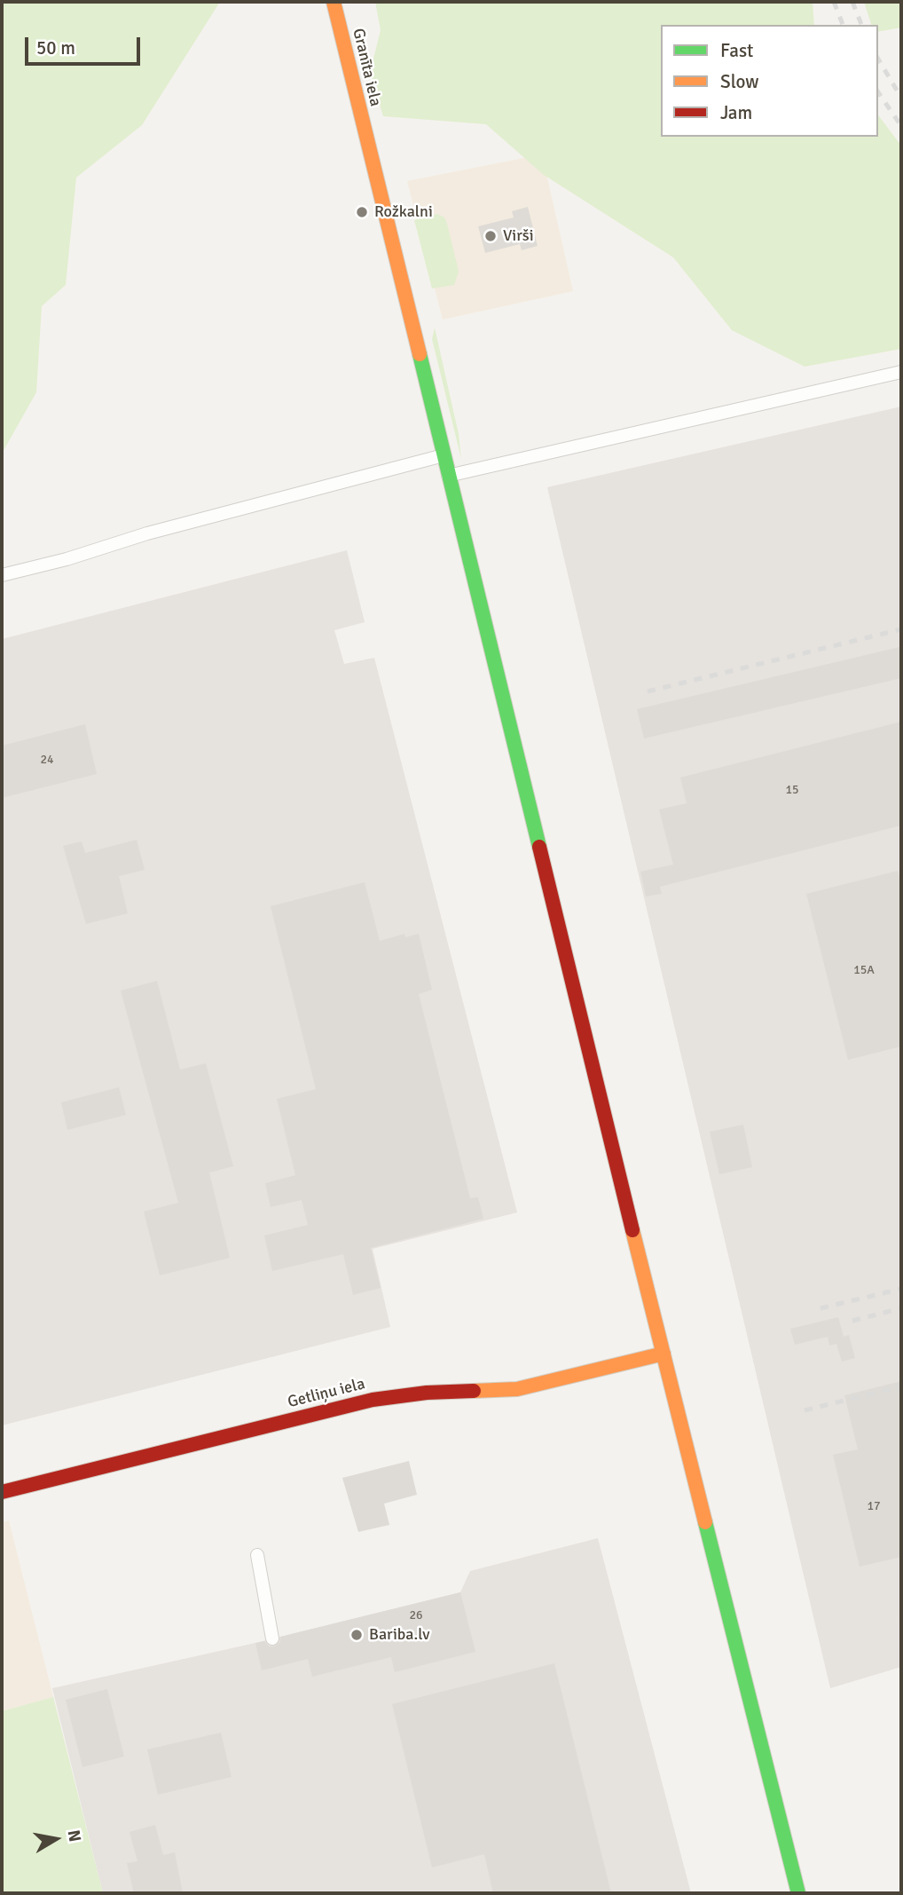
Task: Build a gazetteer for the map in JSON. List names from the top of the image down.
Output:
{
  "streets": {
    "main road": ["Granīta iela", "Getliņu iela"]
  },
  "crossings": [
    ["Granīta iela", "Getliņu iela"]
  ],
  "places": ["Rožkalni", "Virši", "Bariba.lv"],
  "house_numbers": [
    "24",
    "15",
    "15A",
    "17",
    "26"
  ],
  "legend": ["Fast", "Slow", "Jam"],
  "scale_bar": "50 m",
  "north": "right"
}
